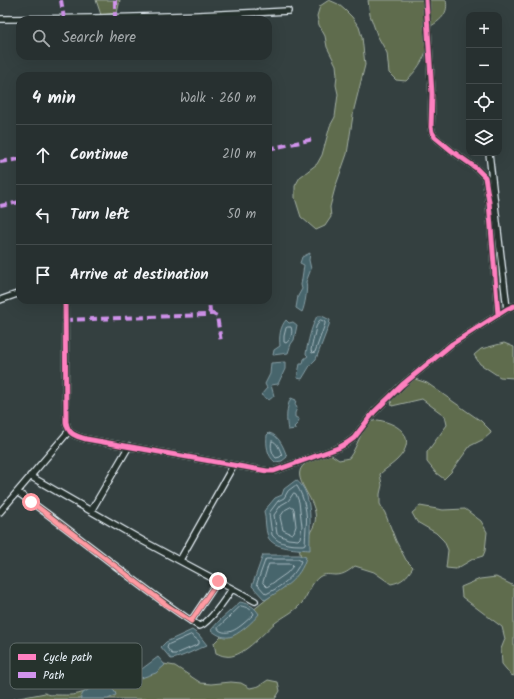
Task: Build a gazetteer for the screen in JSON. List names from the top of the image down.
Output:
{
  "legend": ["Cycle path", "Path"],
  "page": {
    "map_buttons": ["+", "−"],
    "search": "Search here",
    "heading": ["4 min", "Walk · 260 m"],
    "list": [
      ["Continue", "210 m"],
      ["Turn left", "50 m"],
      "Arrive at destination"
    ]
  }
}
